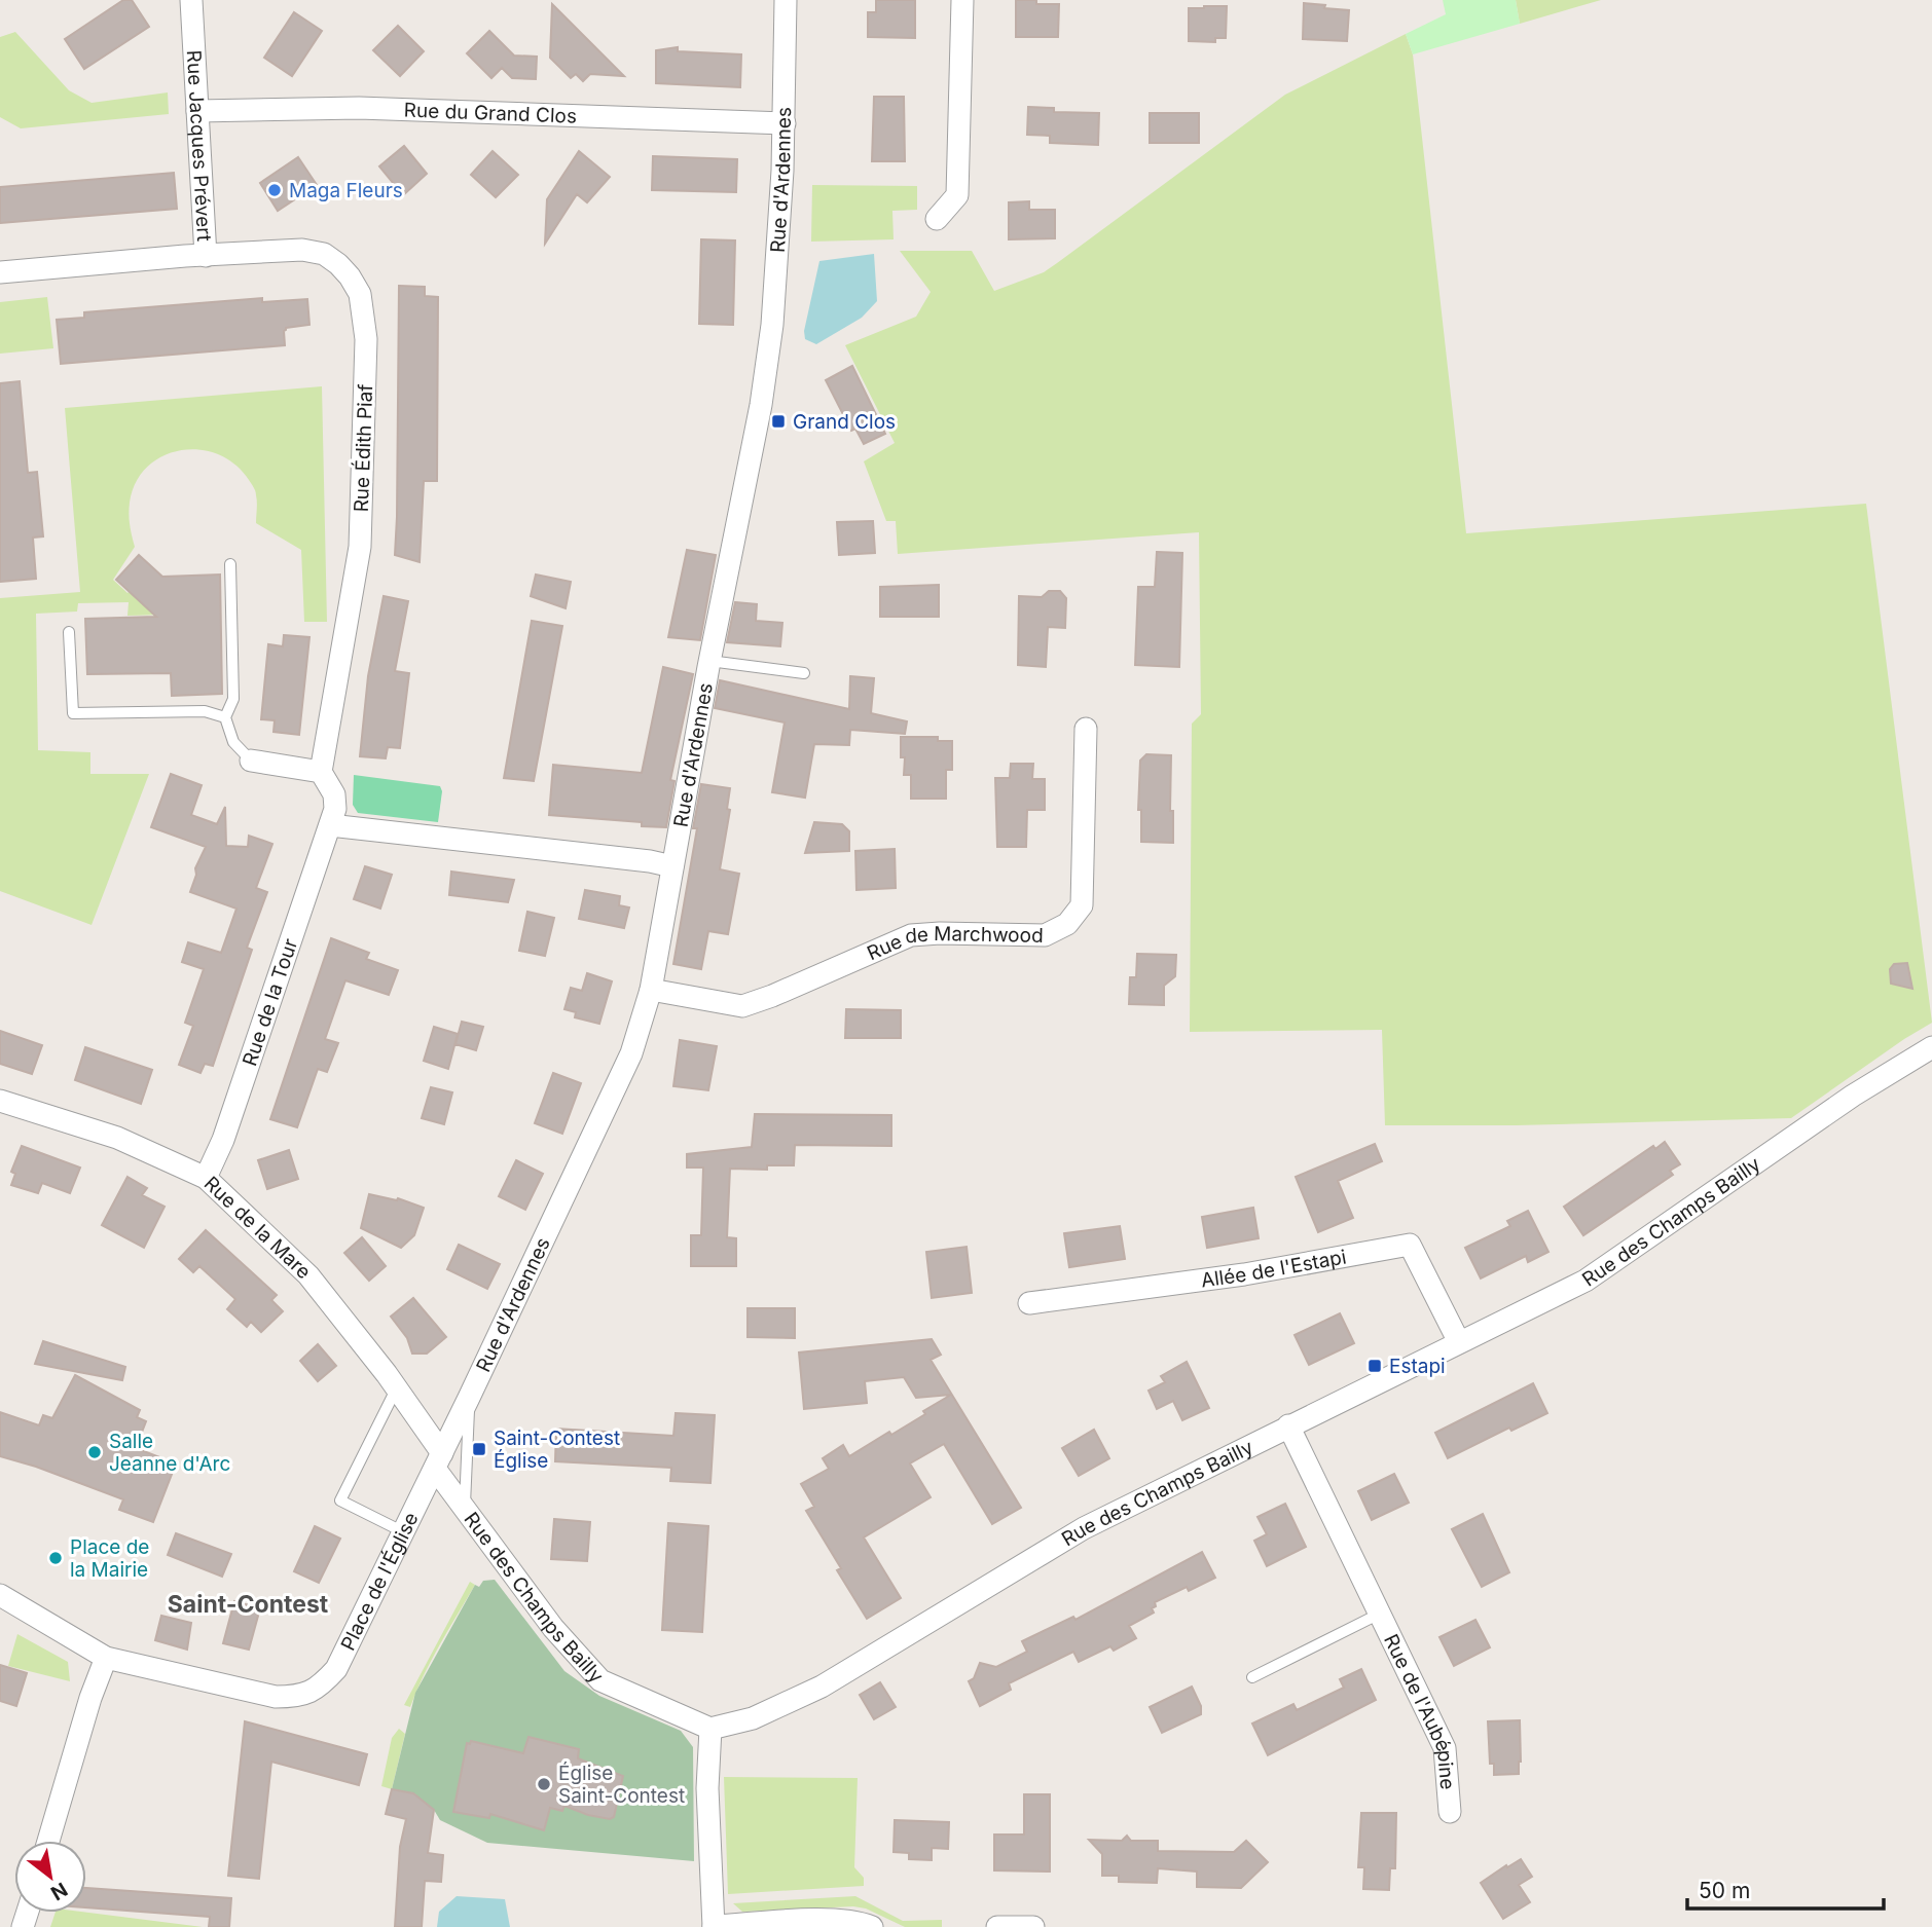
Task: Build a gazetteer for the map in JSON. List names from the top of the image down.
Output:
{
  "streets": {
    "street": [
      "Rue du Grand Clos",
      "Rue Jacques Prévert",
      "Rue d'Ardennes",
      "Rue Édith Piaf",
      "Rue de Marchwood",
      "Rue de la Tour",
      "Rue des Champs Bailly",
      "Rue de la Mare",
      "Allée de l'Estapi",
      "Place de l'Église",
      "Rue de l'Aubépine"
    ]
  },
  "crossings": [
    ["Rue du Grand Clos", "Rue Jacques Prévert"],
    ["Rue du Grand Clos", "Rue d'Ardennes"],
    ["Rue Jacques Prévert", "Rue Édith Piaf"],
    ["Rue d'Ardennes", "Rue de Marchwood"],
    ["Rue d'Ardennes", "Rue des Champs Bailly"],
    ["Rue d'Ardennes", "Rue de la Mare"],
    ["Rue d'Ardennes", "Place de l'Église"],
    ["Rue Édith Piaf", "Rue de la Tour"],
    ["Rue de la Tour", "Rue de la Mare"],
    ["Rue des Champs Bailly", "Rue de la Mare"],
    ["Rue des Champs Bailly", "Allée de l'Estapi"],
    ["Rue des Champs Bailly", "Place de l'Église"],
    ["Rue des Champs Bailly", "Rue de l'Aubépine"],
    ["Rue de la Mare", "Place de l'Église"]
  ],
  "districts": ["Saint-Contest"],
  "places": {
    "other": [
      "Maga Fleurs",
      "Salle Jeanne d'Arc",
      "Place de la Mairie",
      "Église Saint-Contest"
    ],
    "transit": ["Grand Clos", "Estapi", "Saint-Contest Église"]
  },
  "scale_bar": "50 m",
  "north": "bottom right"
}
